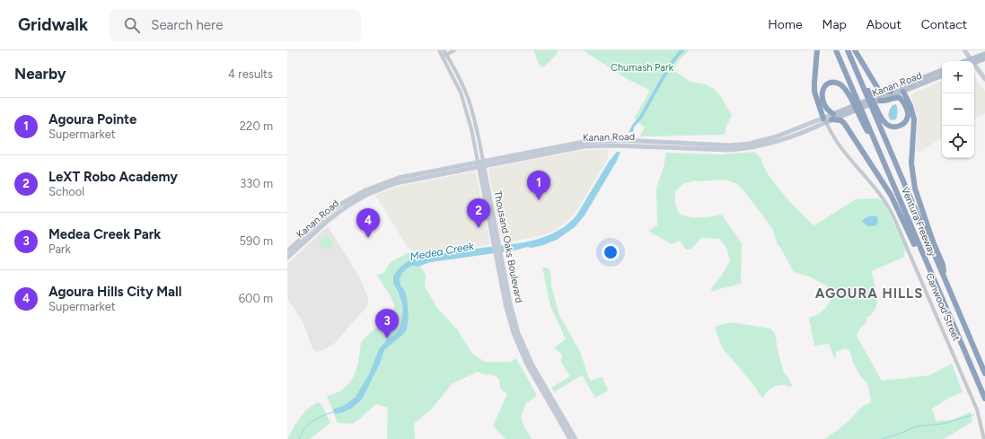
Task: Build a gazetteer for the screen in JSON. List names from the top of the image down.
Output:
{
  "streets": {
    "highway": ["Ventura Freeway"],
    "main road": ["Kanan Road", "Thousand Oaks Boulevard"],
    "street": ["Canwood Street"]
  },
  "crossings": [
    ["Kanan Road", "Thousand Oaks Boulevard"],
    ["Kanan Road", "Canwood Street"]
  ],
  "districts": ["AGOURA HILLS"],
  "water": ["Medea Creek"],
  "parks": ["Chumash Park"],
  "page": {
    "header": "Gridwalk",
    "search": "Search here",
    "nav": [
      "Home",
      "Map",
      "About",
      "Contact"
    ],
    "heading": ["Nearby", "4 results"],
    "map_buttons": ["+", "−"],
    "list": [
      {
        "mark": "1",
        "name": "Agoura Pointe",
        "note": "Supermarket",
        "value": "220 m"
      },
      {
        "mark": "2",
        "name": "LeXT Robo Academy",
        "note": "School",
        "value": "330 m"
      },
      {
        "mark": "3",
        "name": "Medea Creek Park",
        "note": "Park",
        "value": "590 m"
      },
      {
        "mark": "4",
        "name": "Agoura Hills City Mall",
        "note": "Supermarket",
        "value": "600 m"
      }
    ],
    "pins": [
      "1",
      "2",
      "4",
      "3"
    ]
  }
}
